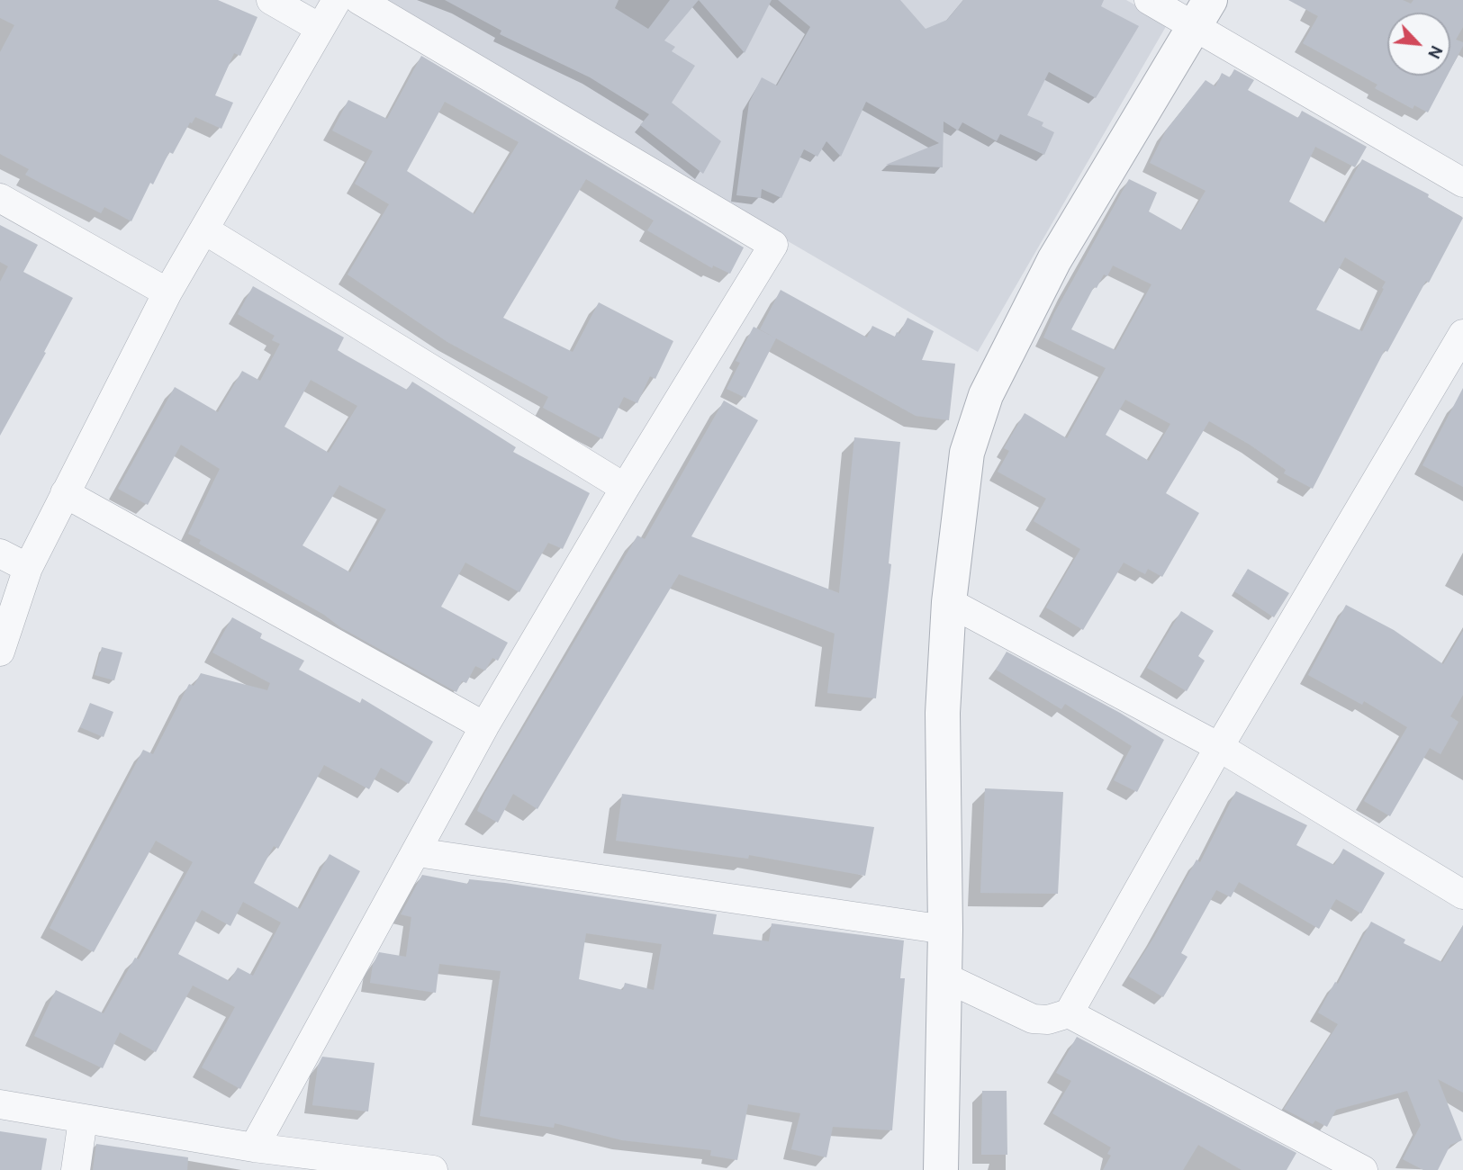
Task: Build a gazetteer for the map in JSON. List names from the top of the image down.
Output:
{
  "north": "bottom right"
}
